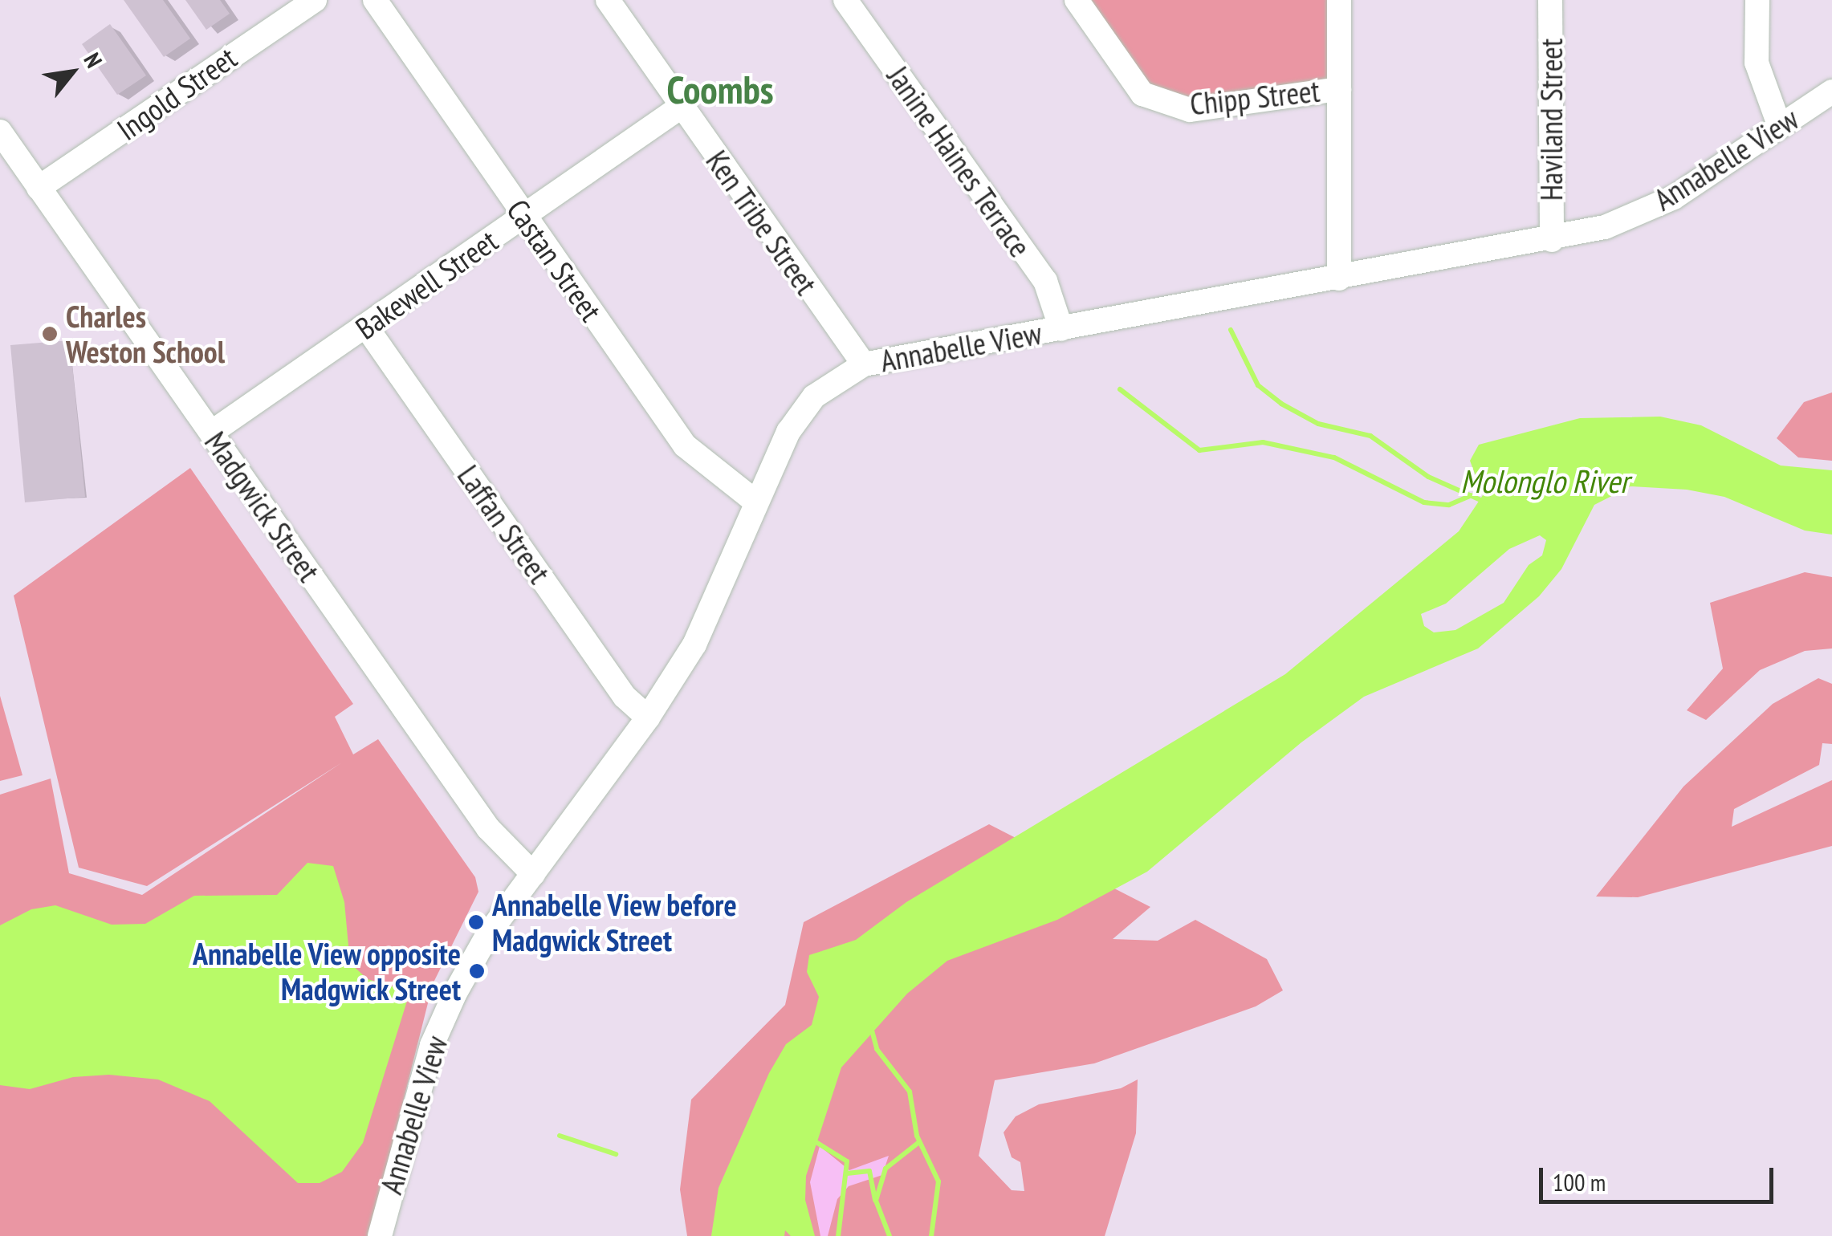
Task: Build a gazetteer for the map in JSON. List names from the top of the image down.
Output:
{
  "streets": {
    "street": [
      "Ingold Street",
      "Chipp Street",
      "Haviland Street",
      "Annabelle View",
      "Janine Haines Terrace",
      "Ken Tribe Street",
      "Castan Street",
      "Bakewell Street",
      "Madgwick Street",
      "Laffan Street"
    ]
  },
  "crossings": [
    ["Ingold Street", "Madgwick Street"],
    ["Haviland Street", "Annabelle View"],
    ["Annabelle View", "Janine Haines Terrace"],
    ["Annabelle View", "Ken Tribe Street"],
    ["Annabelle View", "Castan Street"],
    ["Annabelle View", "Madgwick Street"],
    ["Annabelle View", "Laffan Street"],
    ["Ken Tribe Street", "Bakewell Street"],
    ["Castan Street", "Bakewell Street"],
    ["Bakewell Street", "Madgwick Street"],
    ["Bakewell Street", "Laffan Street"]
  ],
  "districts": ["Coombs"],
  "water": ["Molonglo River"],
  "places": ["Charles Weston School", "Annabelle View before Madgwick Street", "Annabelle View opposite Madgwick Street"],
  "scale_bar": "100 m",
  "north": "top right"
}
